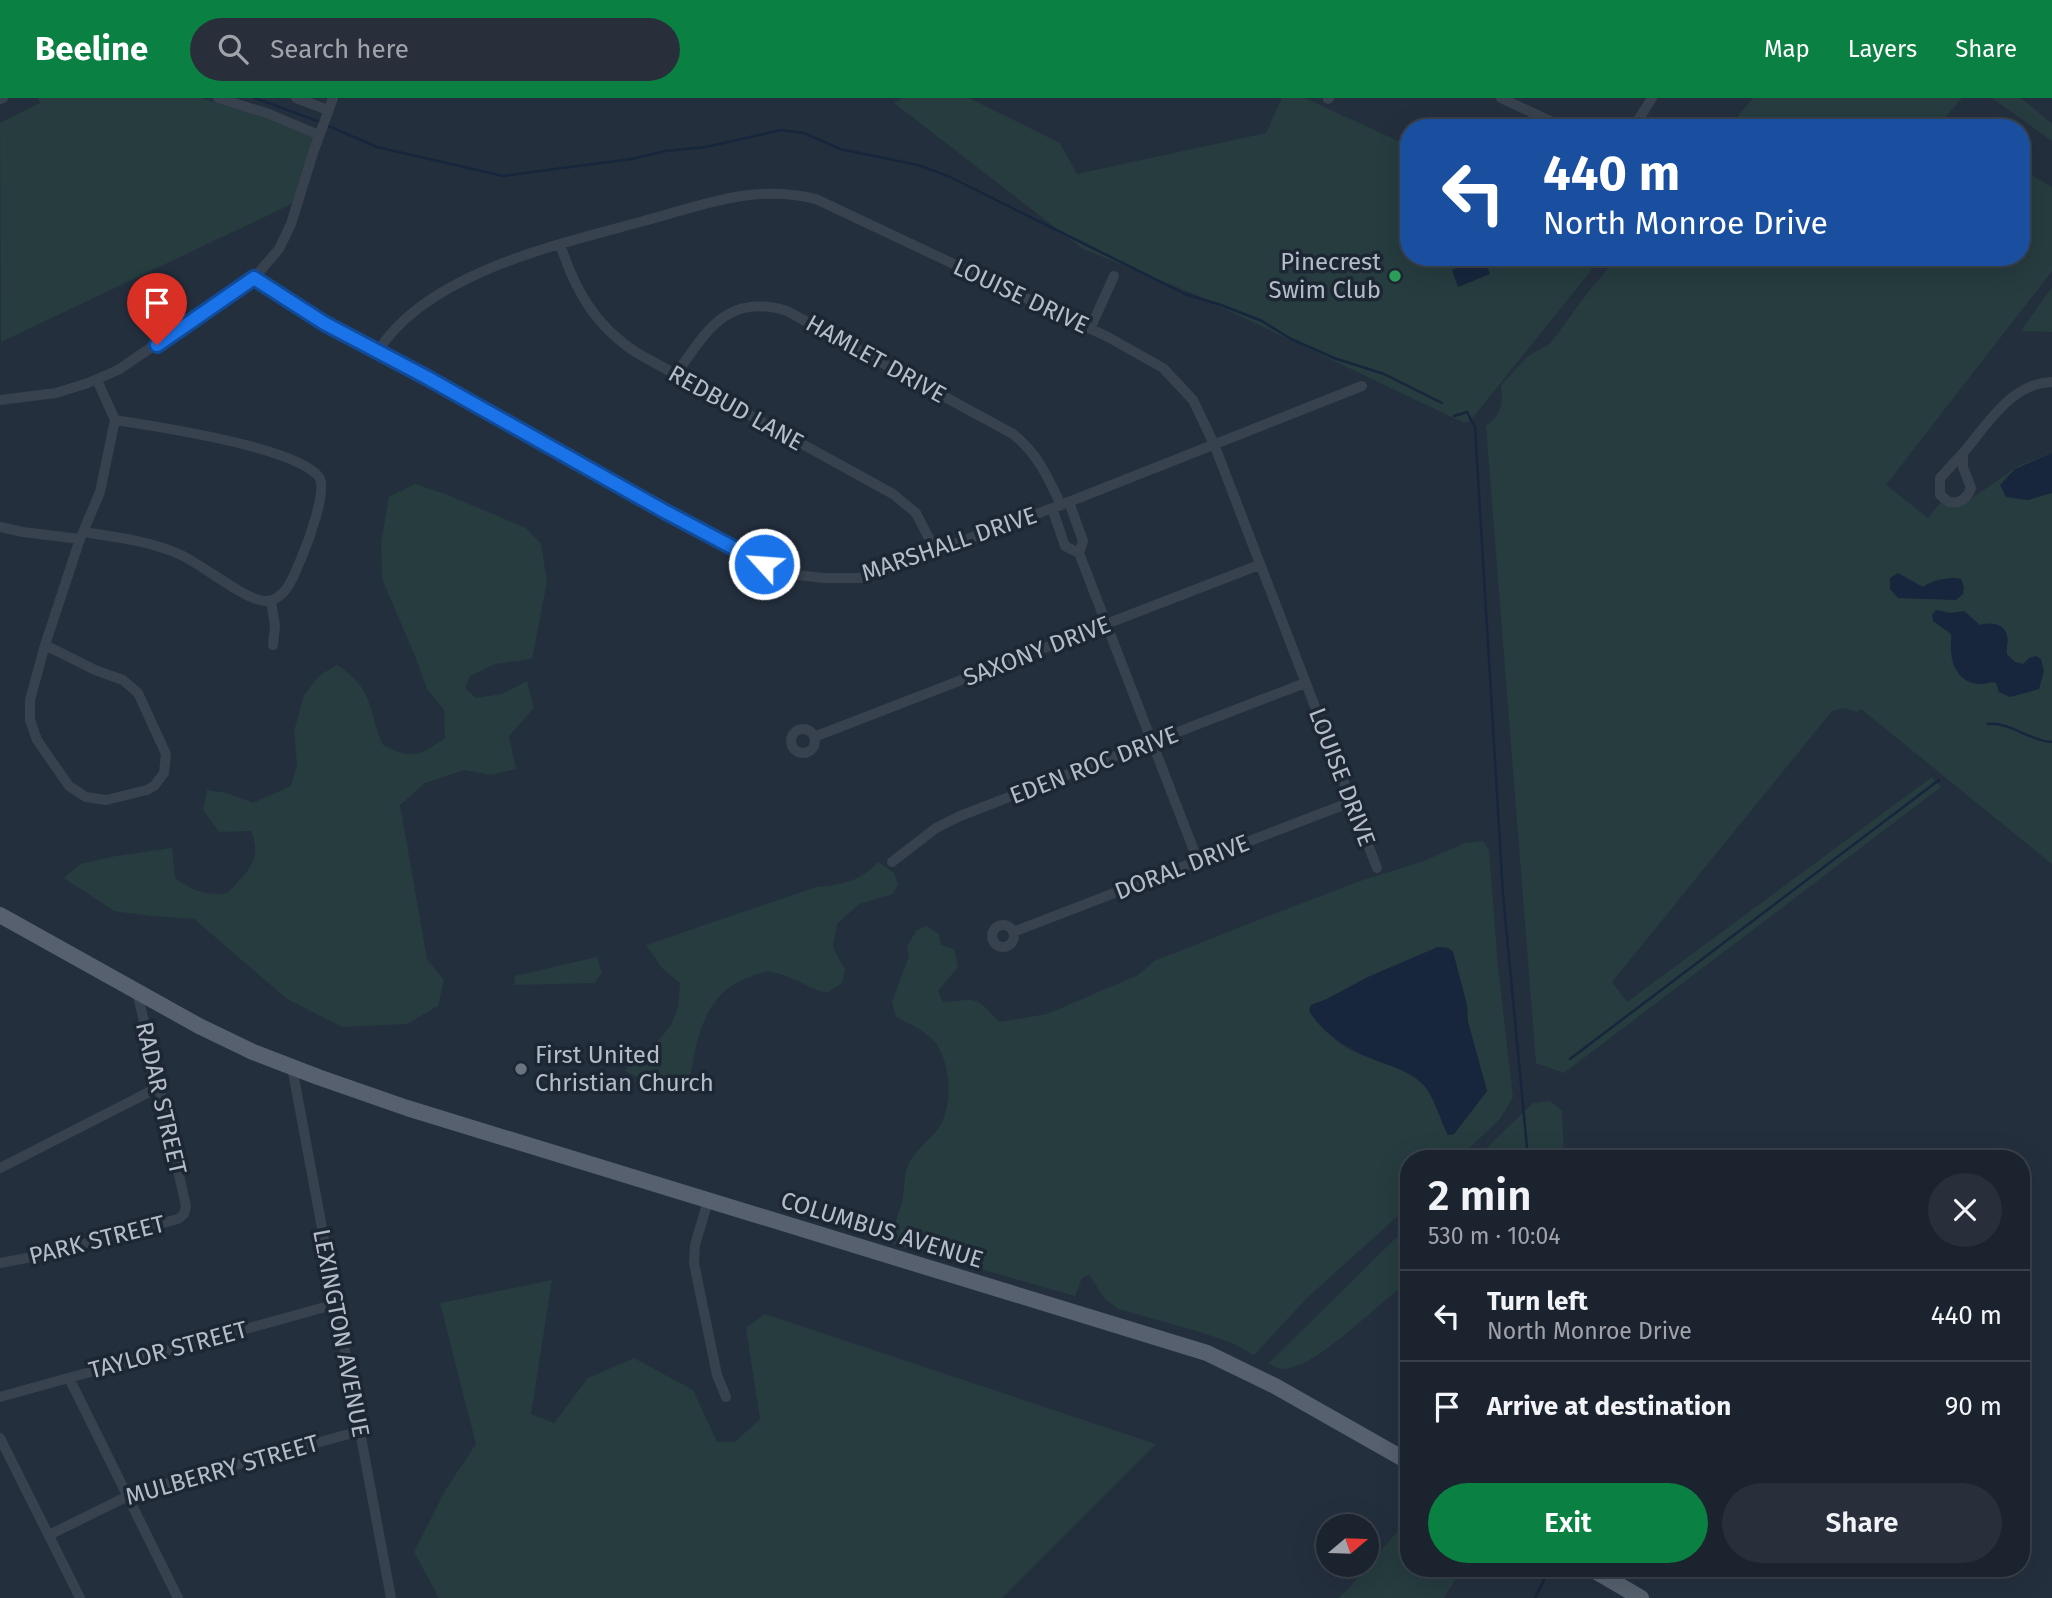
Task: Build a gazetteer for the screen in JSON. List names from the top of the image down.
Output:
{
  "streets": {
    "main road": ["COLUMBUS AVENUE"],
    "street": [
      "LOUISE DRIVE",
      "HAMLET DRIVE",
      "REDBUD LANE",
      "MARSHALL DRIVE",
      "SAXONY DRIVE",
      "EDEN ROC DRIVE",
      "DORAL DRIVE",
      "RADAR STREET",
      "PARK STREET",
      "LEXINGTON AVENUE",
      "TAYLOR STREET",
      "MULBERRY STREET"
    ]
  },
  "crossings": [
    ["LOUISE DRIVE", "REDBUD LANE"],
    ["LOUISE DRIVE", "MARSHALL DRIVE"],
    ["LOUISE DRIVE", "SAXONY DRIVE"],
    ["LOUISE DRIVE", "EDEN ROC DRIVE"],
    ["LOUISE DRIVE", "DORAL DRIVE"],
    ["HAMLET DRIVE", "REDBUD LANE"],
    ["HAMLET DRIVE", "MARSHALL DRIVE"],
    ["HAMLET DRIVE", "SAXONY DRIVE"],
    ["HAMLET DRIVE", "EDEN ROC DRIVE"],
    ["HAMLET DRIVE", "DORAL DRIVE"],
    ["REDBUD LANE", "MARSHALL DRIVE"],
    ["RADAR STREET", "COLUMBUS AVENUE"],
    ["RADAR STREET", "PARK STREET"],
    ["COLUMBUS AVENUE", "LEXINGTON AVENUE"],
    ["LEXINGTON AVENUE", "TAYLOR STREET"],
    ["LEXINGTON AVENUE", "MULBERRY STREET"]
  ],
  "places": ["Pinecrest Swim Club", "First United Christian Church"],
  "north": "right",
  "page": {
    "header": "Beeline",
    "search": "Search here",
    "nav": ["Map", "Layers", "Share"],
    "turn": ["440 m", "North Monroe Drive"],
    "heading": ["2 min", "530 m · 10:04"],
    "list": [
      {
        "name": "Turn left",
        "note": "North Monroe Drive",
        "value": "440 m"
      },
      {
        "name": "Arrive at destination",
        "value": "90 m"
      }
    ],
    "buttons": ["Exit", "Share"]
  }
}
